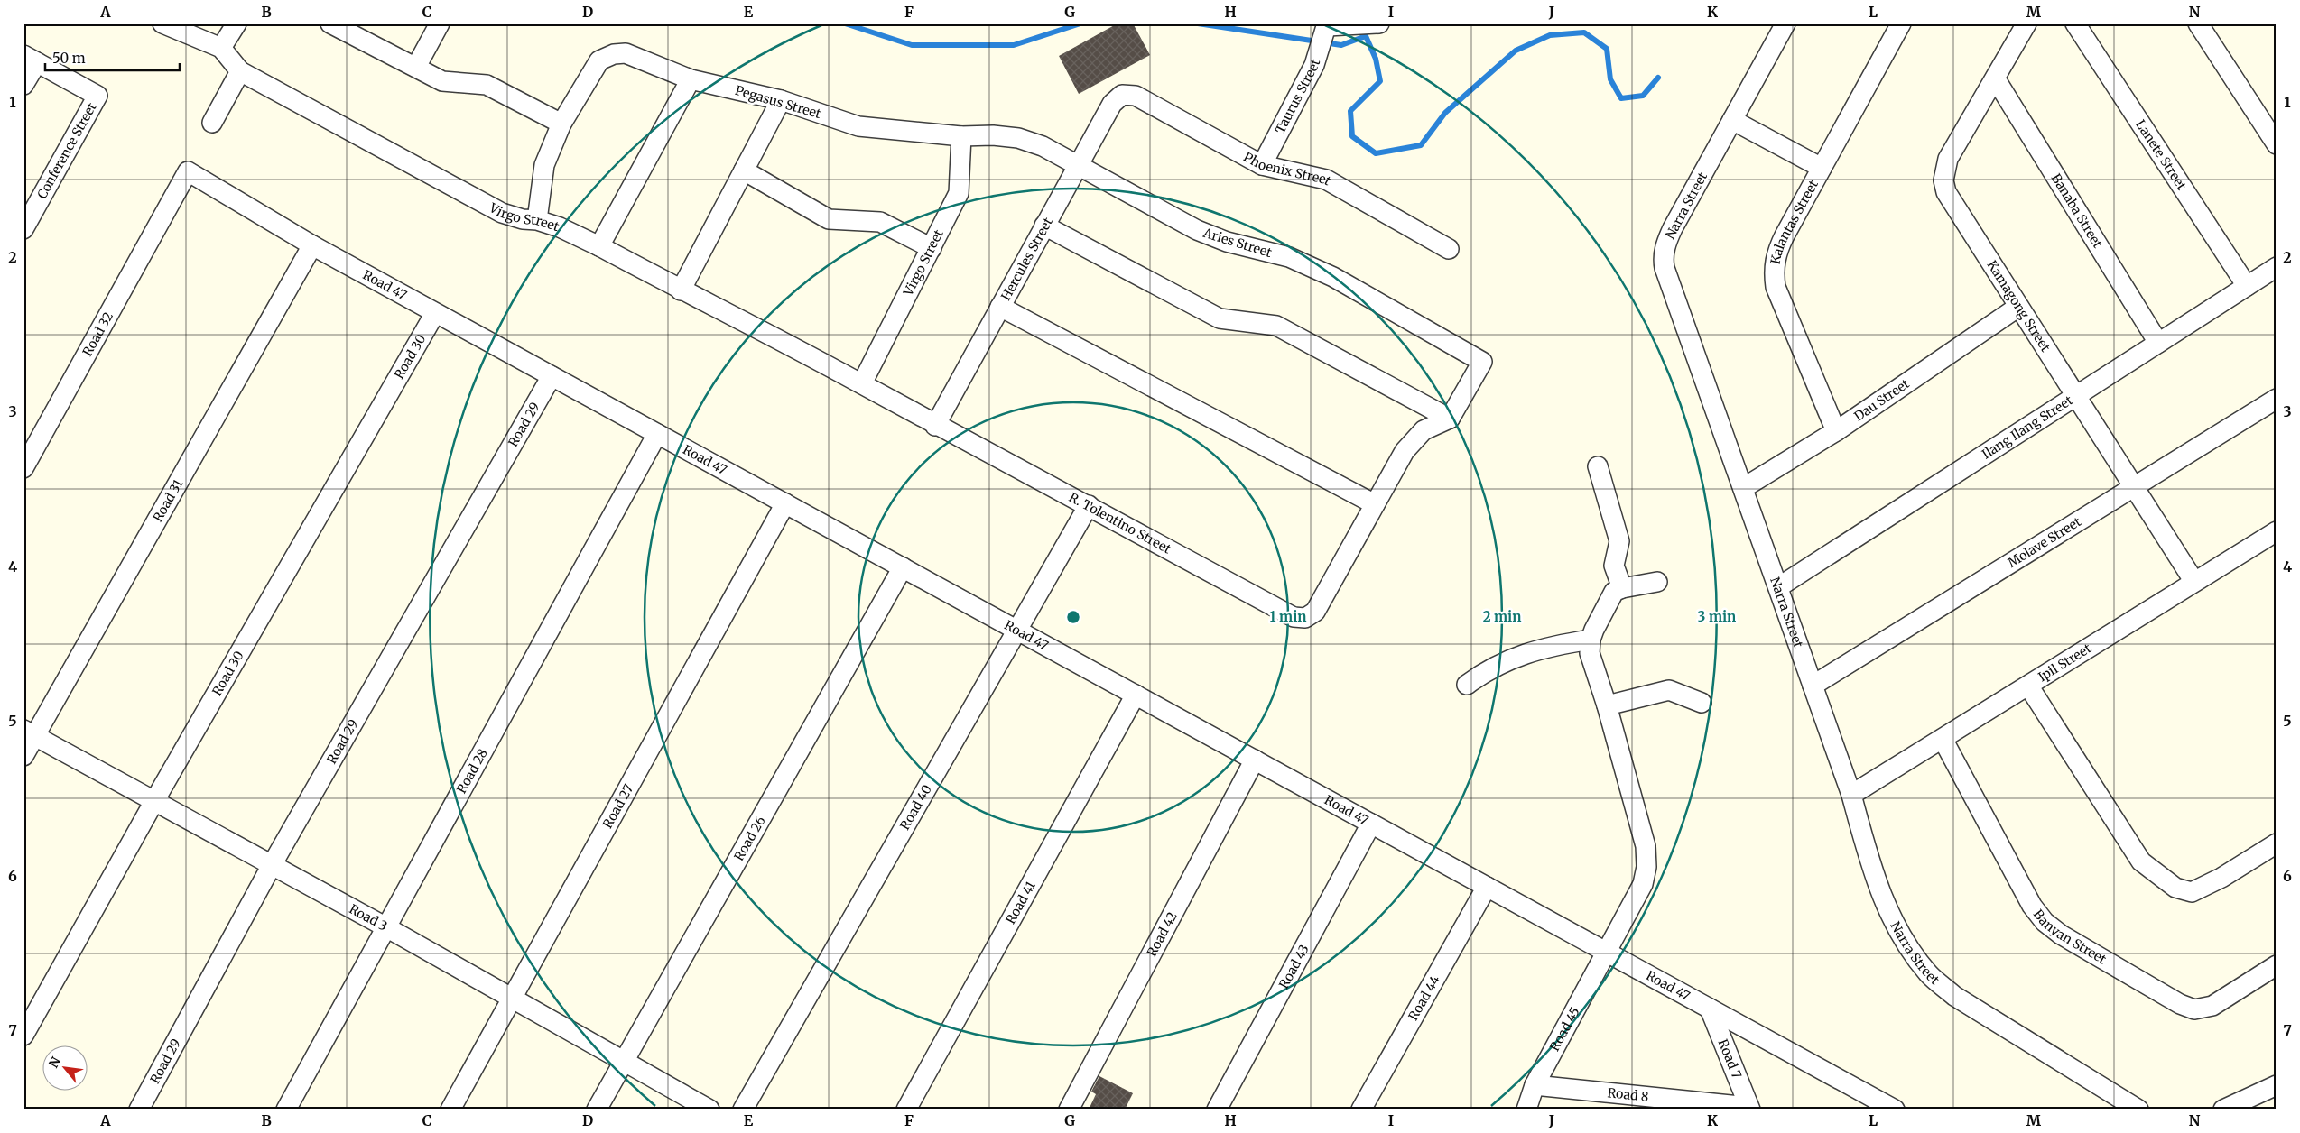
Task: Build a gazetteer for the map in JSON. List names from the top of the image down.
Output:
{
  "streets": {
    "street": [
      "Taurus Street",
      "Pegasus Street",
      "Conference Street",
      "Lanete Street",
      "Phoenix Street",
      "Narra Street",
      "Banaba Street",
      "Virgo Street",
      "Kalantas Street",
      "Aries Street",
      "Hercules Street",
      "Road 47",
      "Kamagong Street",
      "Road 32",
      "Road 30",
      "Dau Street",
      "Road 29",
      "Ilang Ilang Street",
      "Road 31",
      "R. Tolentino Street",
      "Molave Street",
      "Ipil Street",
      "Road 28",
      "Road 27",
      "Road 40",
      "Road 26",
      "Road 41",
      "Road 3",
      "Road 42",
      "Banyan Street",
      "Road 43",
      "Road 44",
      "Road 45",
      "Road 7",
      "Road 8"
    ]
  },
  "crossings": [
    ["Taurus Street", "Phoenix Street"],
    ["Pegasus Street", "Virgo Street"],
    ["Pegasus Street", "Aries Street"],
    ["Lanete Street", "Ilang Ilang Street"],
    ["Phoenix Street", "Hercules Street"],
    ["Narra Street", "Dau Street"],
    ["Narra Street", "Ilang Ilang Street"],
    ["Narra Street", "Molave Street"],
    ["Narra Street", "Ipil Street"],
    ["Banaba Street", "Kamagong Street"],
    ["Banaba Street", "Ilang Ilang Street"],
    ["Virgo Street", "Aries Street"],
    ["Virgo Street", "Hercules Street"],
    ["Virgo Street", "R. Tolentino Street"],
    ["Kalantas Street", "Dau Street"],
    ["Aries Street", "Hercules Street"],
    ["Hercules Street", "R. Tolentino Street"],
    ["Road 47", "Road 32"],
    ["Road 47", "Road 30"],
    ["Road 47", "Road 29"],
    ["Road 47", "Road 31"],
    ["Road 47", "Road 28"],
    ["Road 47", "Road 27"],
    ["Road 47", "Road 40"],
    ["Road 47", "Road 26"],
    ["Road 47", "Road 41"],
    ["Road 47", "Road 42"],
    ["Road 47", "Road 43"],
    ["Road 47", "Road 44"],
    ["Road 47", "Road 45"],
    ["Road 47", "Road 7"],
    ["Kamagong Street", "Dau Street"],
    ["Kamagong Street", "Ilang Ilang Street"],
    ["Kamagong Street", "Molave Street"],
    ["Kamagong Street", "Ipil Street"],
    ["Road 30", "Road 3"],
    ["Road 29", "Road 3"],
    ["Road 31", "Road 3"],
    ["R. Tolentino Street", "Road 40"],
    ["Ipil Street", "Banyan Street"],
    ["Road 28", "Road 3"],
    ["Road 27", "Road 3"],
    ["Road 26", "Road 3"],
    ["Road 45", "Road 8"],
    ["Road 7", "Road 8"]
  ],
  "scale_bar": "50 m",
  "north": "top left",
  "grid": {
    "columns": [
      "A",
      "B",
      "C",
      "D",
      "E",
      "F",
      "G",
      "H",
      "I",
      "J",
      "K",
      "L",
      "M",
      "N"
    ],
    "rows": [
      "1",
      "2",
      "3",
      "4",
      "5",
      "6",
      "7"
    ]
  },
  "rings": ["1 min", "2 min", "3 min"]
}
